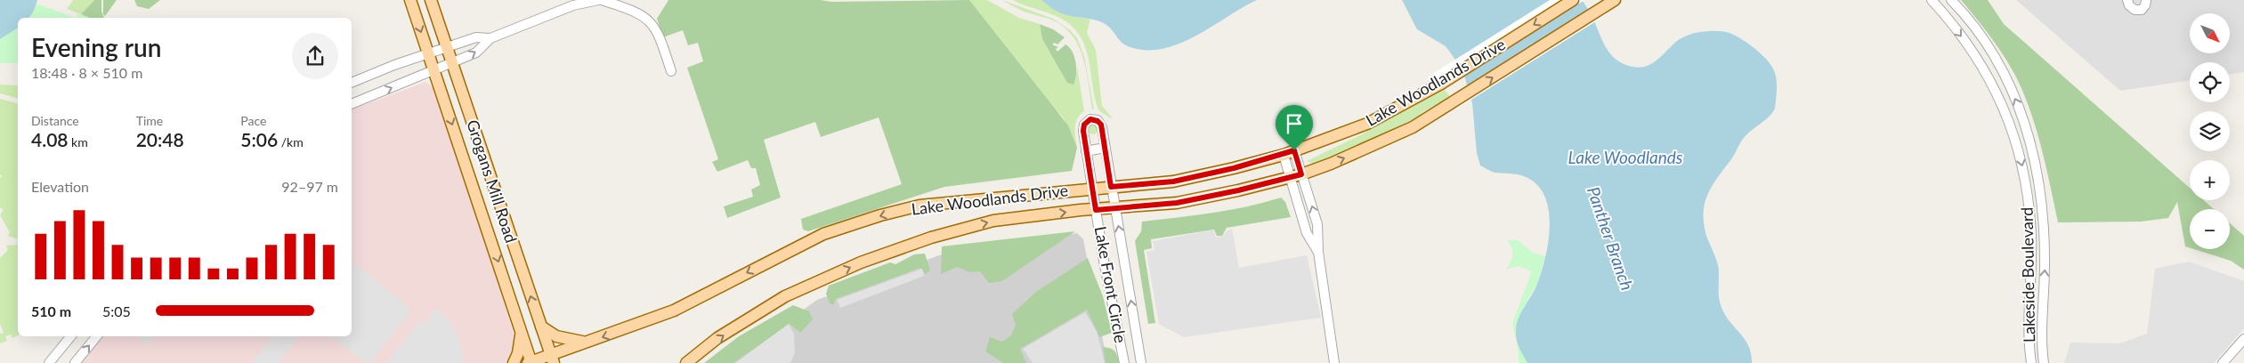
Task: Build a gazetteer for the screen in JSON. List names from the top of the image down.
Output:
{
  "streets": {
    "main road": ["Lake Woodlands Drive", "Grogans Mill Road"],
    "street": ["Lakeside Boulevard", "Lake Front Circle"]
  },
  "crossings": [
    ["Lake Woodlands Drive", "Grogans Mill Road"],
    ["Lake Woodlands Drive", "Lake Front Circle"]
  ],
  "water": ["Lake Woodlands", "Panther Branch"],
  "north": "bottom right",
  "page": {
    "map_buttons": ["+", "−"],
    "heading": ["Evening run", "18:48 · 8 × 510 m"],
    "stats": [
      ["Distance", "4.08 km"],
      ["Time", "20:48"],
      ["Pace", "5:06 /km"]
    ],
    "chart": ["Elevation", "92–97 m"],
    "list": [
      {
        "name": "510 m",
        "note": "5:05"
      }
    ]
  }
}
